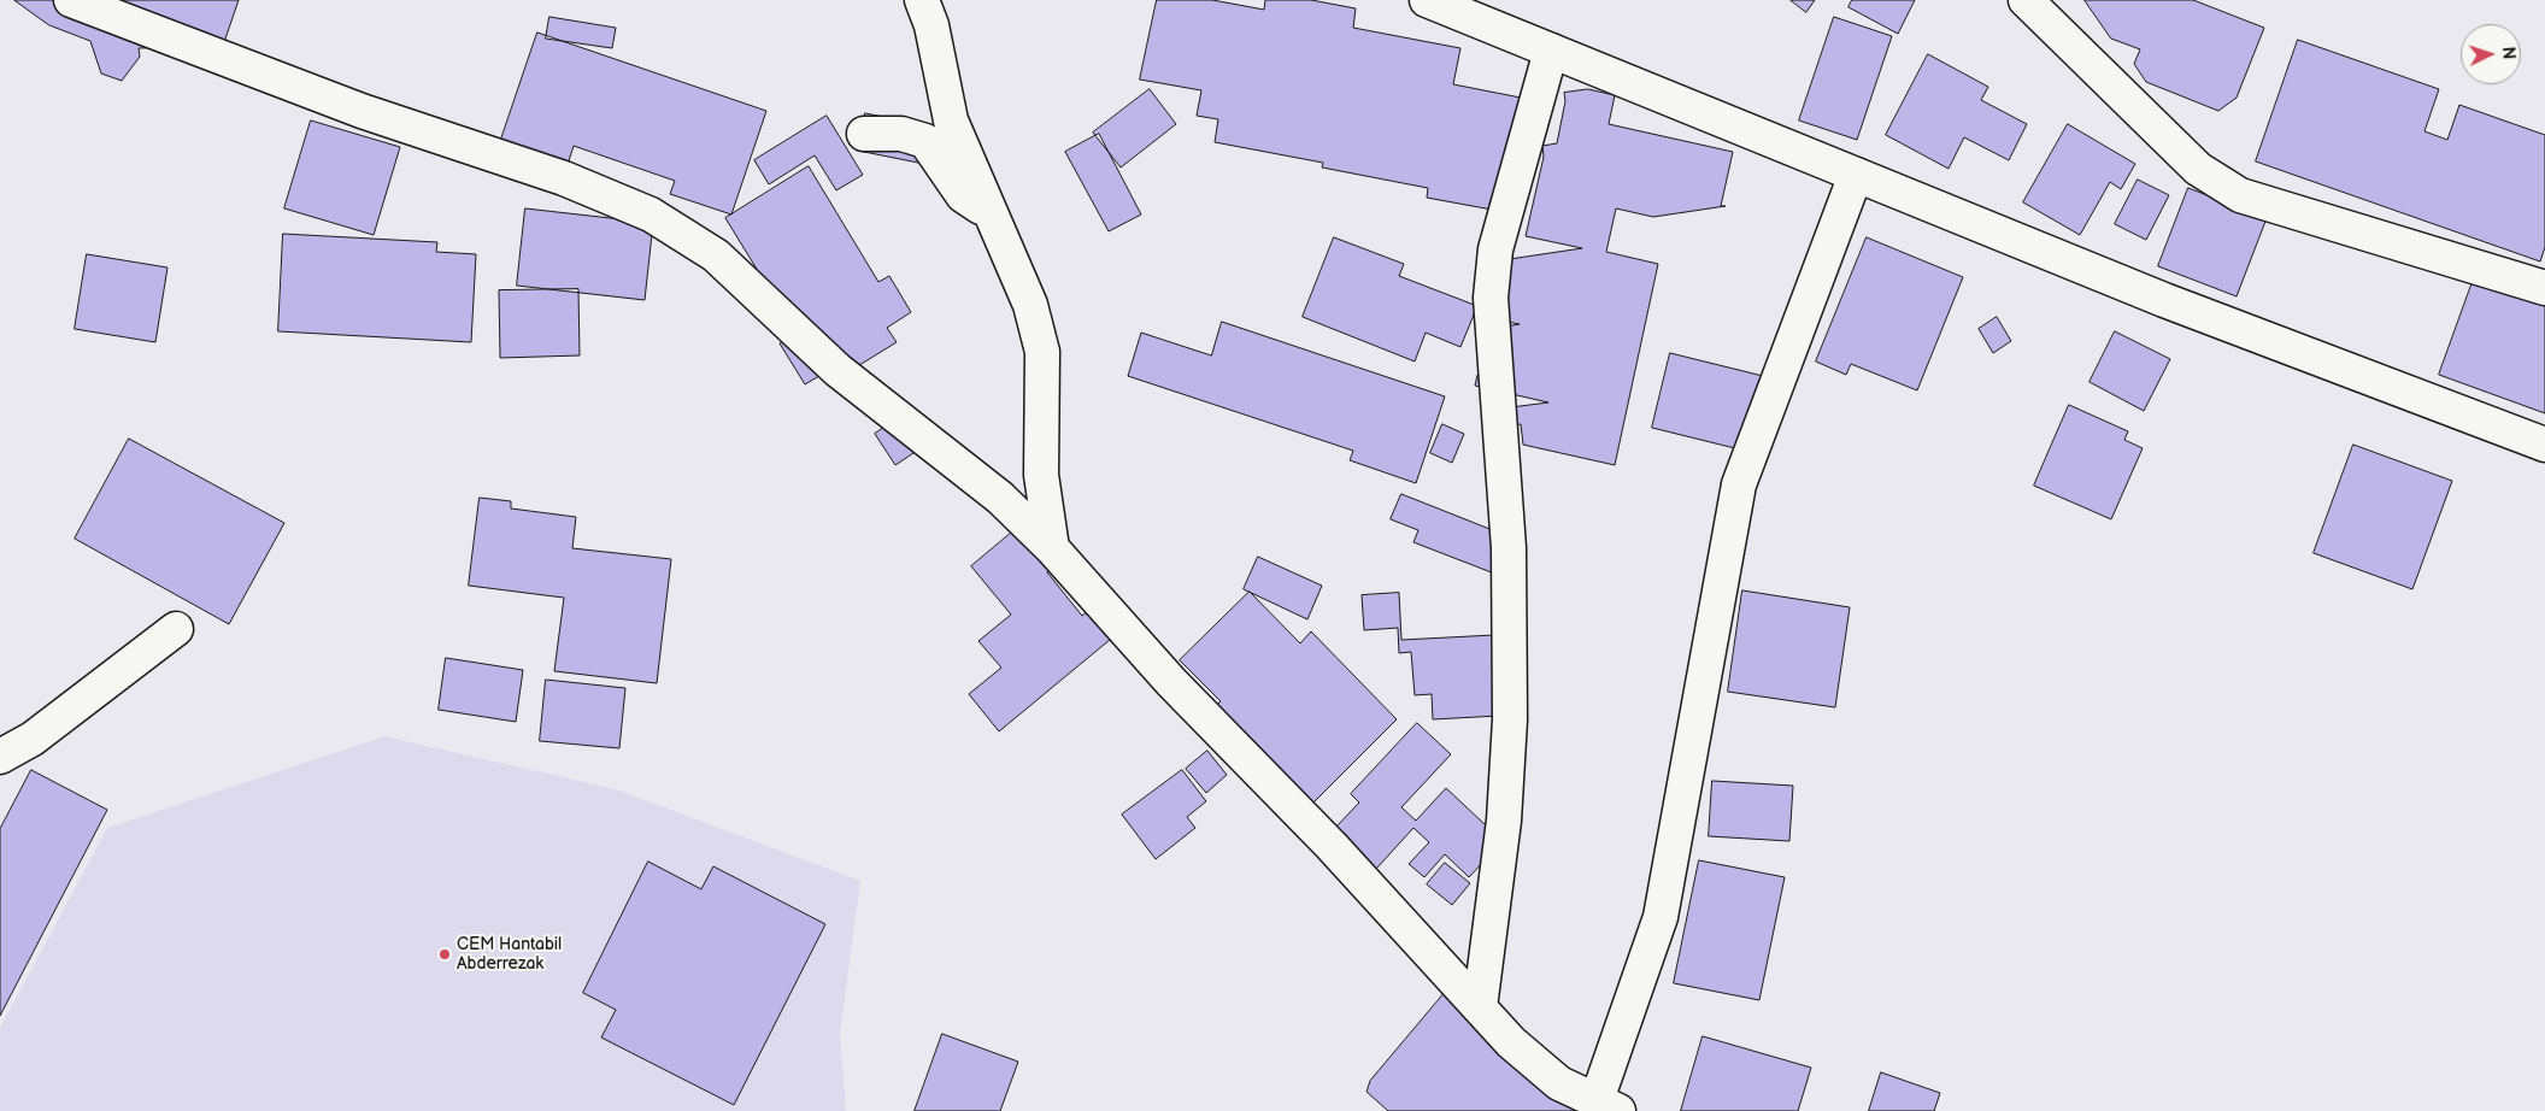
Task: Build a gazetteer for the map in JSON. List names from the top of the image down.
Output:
{
  "places": ["CEM Hantabil Abderrezak"],
  "north": "right"
}
